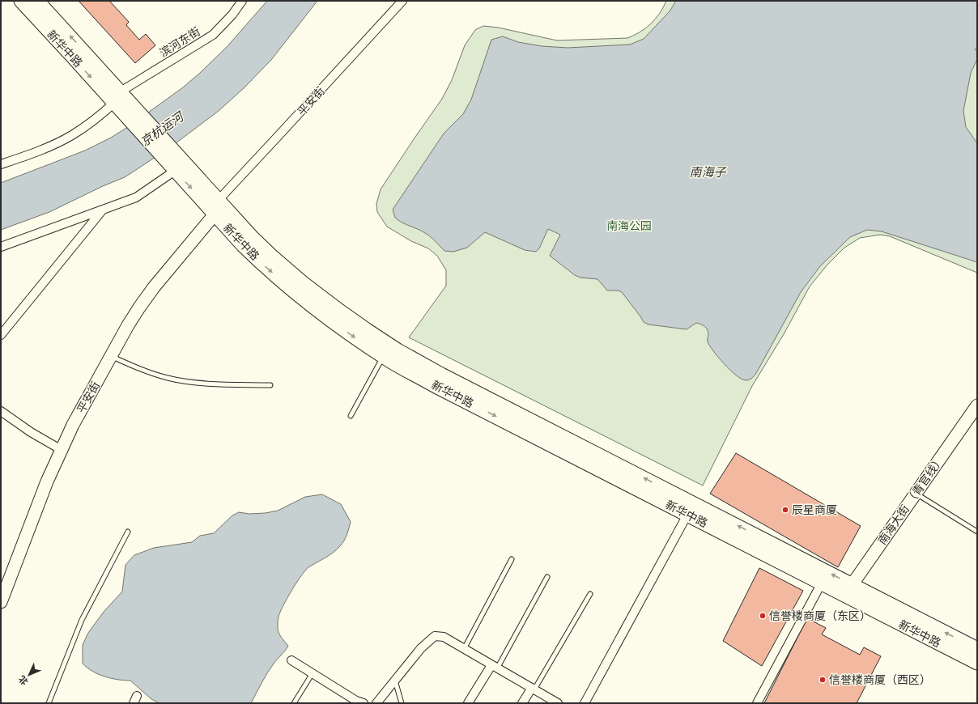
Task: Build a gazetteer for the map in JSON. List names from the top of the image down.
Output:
{
  "streets": {
    "main road": ["新华中路"],
    "street": ["滨河东街", "平安街", "南海大街 （青官线）"]
  },
  "crossings": [
    ["滨河东街", "新华中路"],
    ["新华中路", "平安街"],
    ["新华中路", "南海大街 （青官线）"]
  ],
  "water": ["京杭运河", "南海子"],
  "parks": ["南海公园"],
  "places": ["辰星商厦", "信誉楼商厦（东区）", "信誉楼商厦（西区）"],
  "north": "bottom left"
}
